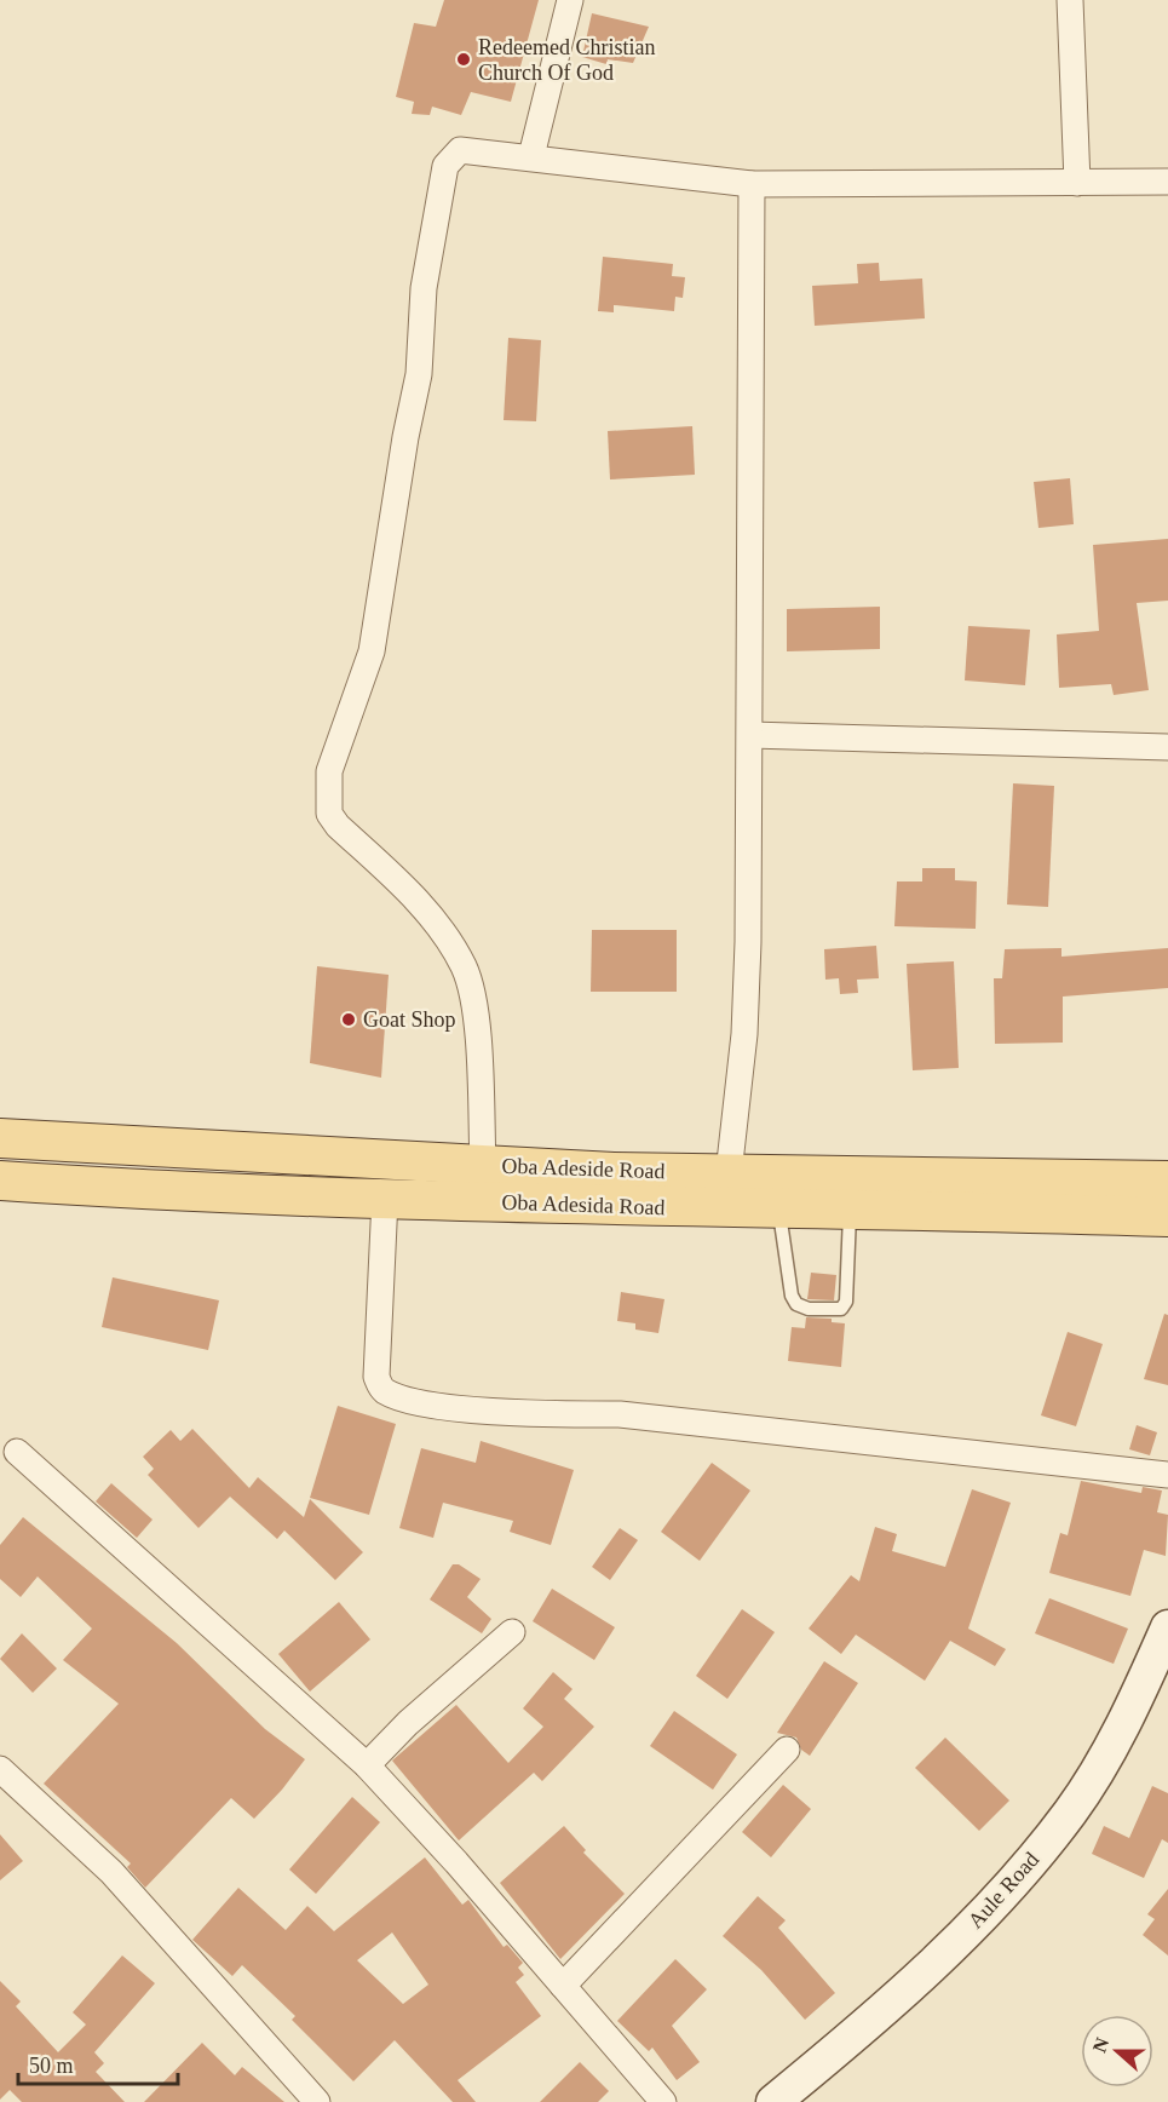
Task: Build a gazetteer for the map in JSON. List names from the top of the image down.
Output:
{
  "streets": {
    "main road": ["Oba Adeside Road", "Oba Adesida Road"],
    "street": ["Aule Road"]
  },
  "places": ["Redeemed Christian Church Of God", "Goat Shop"],
  "scale_bar": "50 m",
  "north": "left"
}
